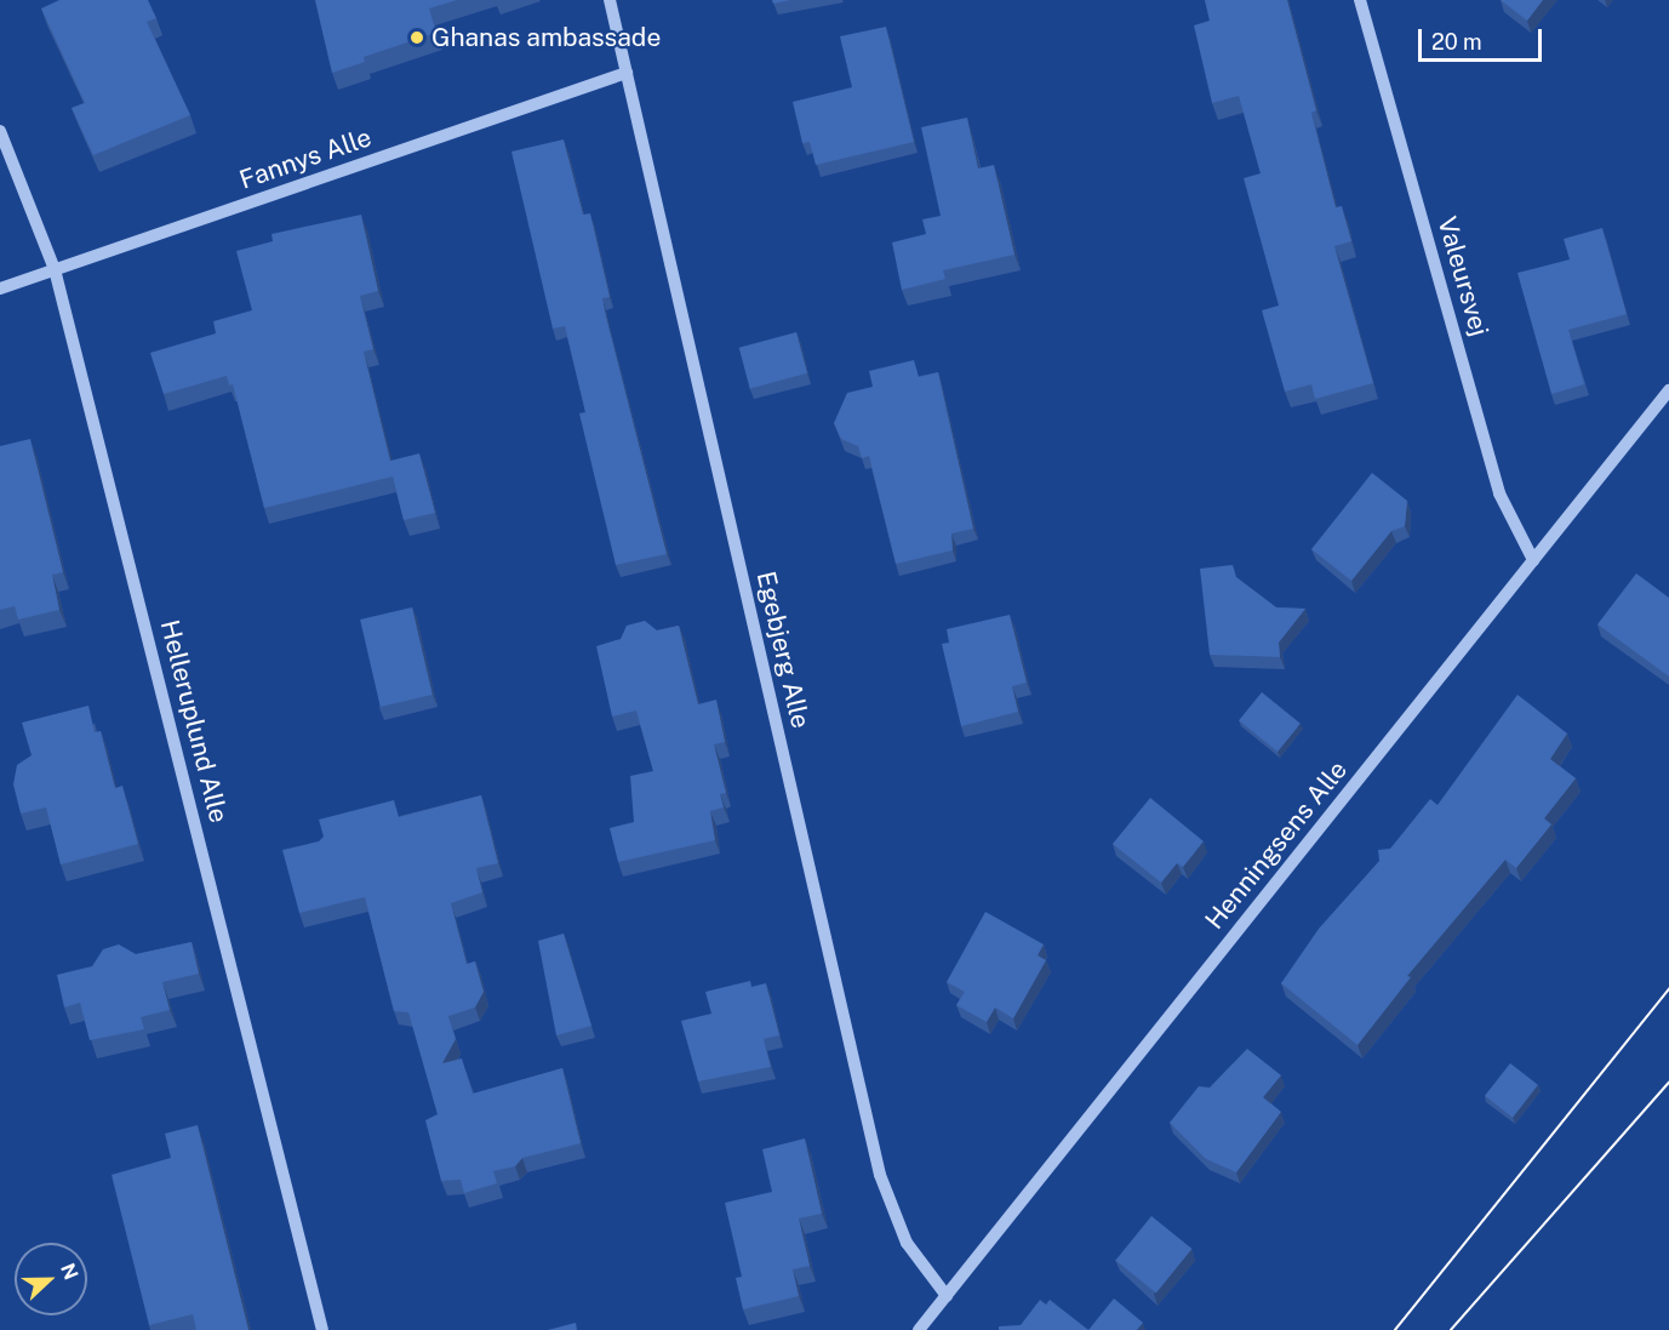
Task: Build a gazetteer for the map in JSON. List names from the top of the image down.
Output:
{
  "streets": {
    "street": [
      "Fannys Alle",
      "Valeursvej",
      "Egebjerg Alle",
      "Helleruplund Alle",
      "Henningsens Alle"
    ]
  },
  "crossings": [
    ["Fannys Alle", "Egebjerg Alle"],
    ["Fannys Alle", "Helleruplund Alle"],
    ["Valeursvej", "Henningsens Alle"],
    ["Egebjerg Alle", "Henningsens Alle"]
  ],
  "places": ["Ghanas ambassade"],
  "scale_bar": "20 m",
  "north": "right"
}
